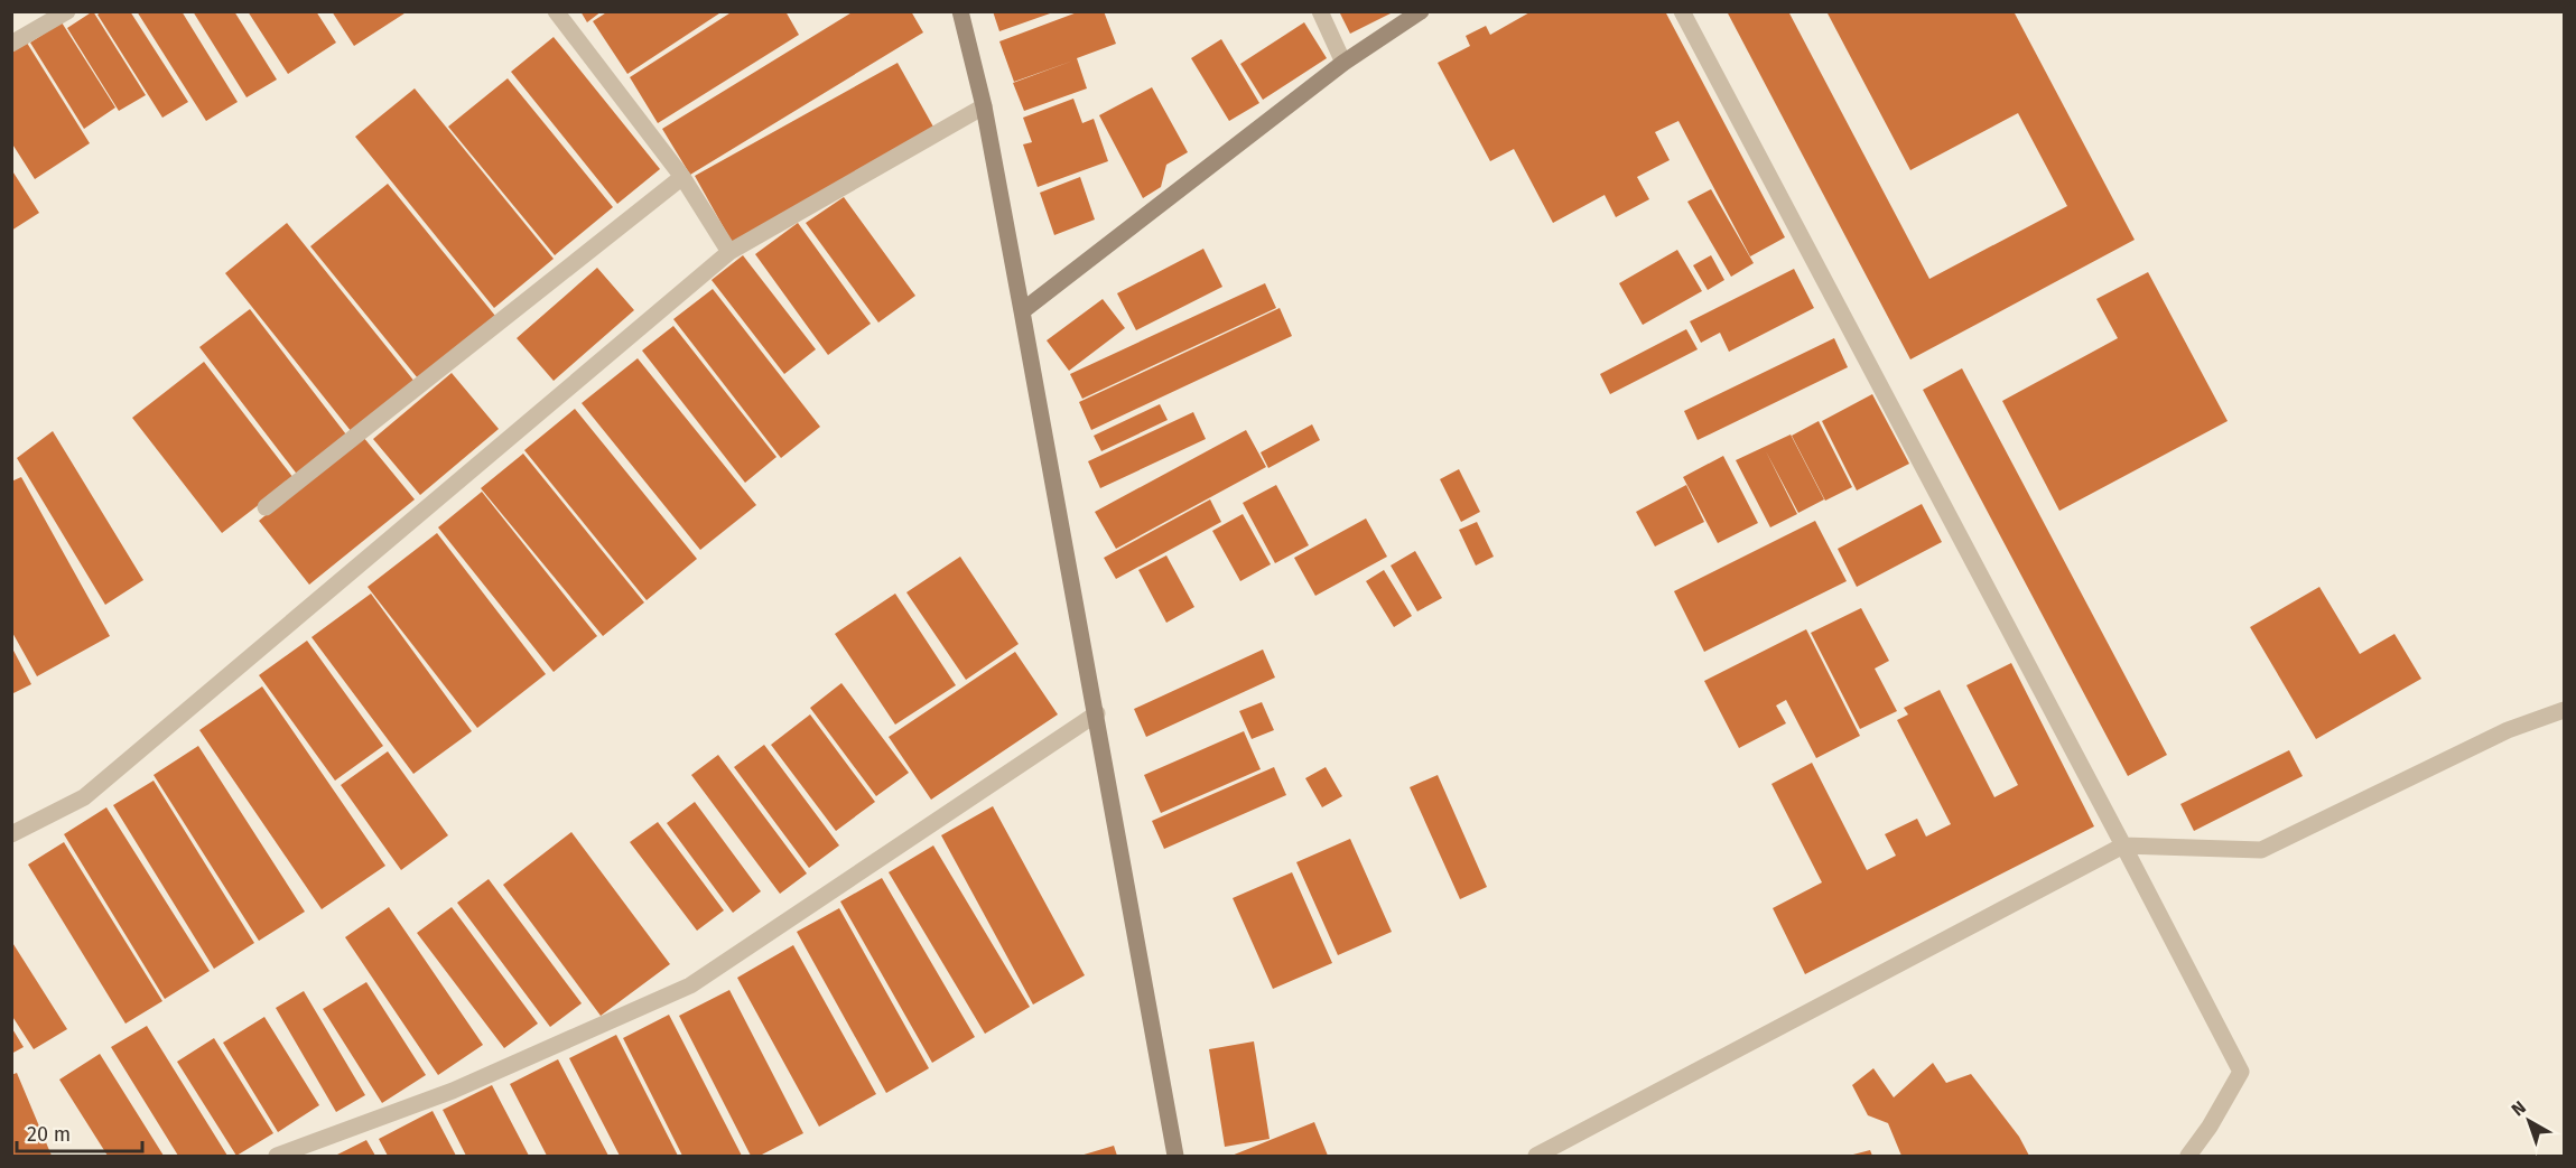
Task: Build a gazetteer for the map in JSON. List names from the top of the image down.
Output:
{
  "scale_bar": "20 m",
  "north": "top left"
}
